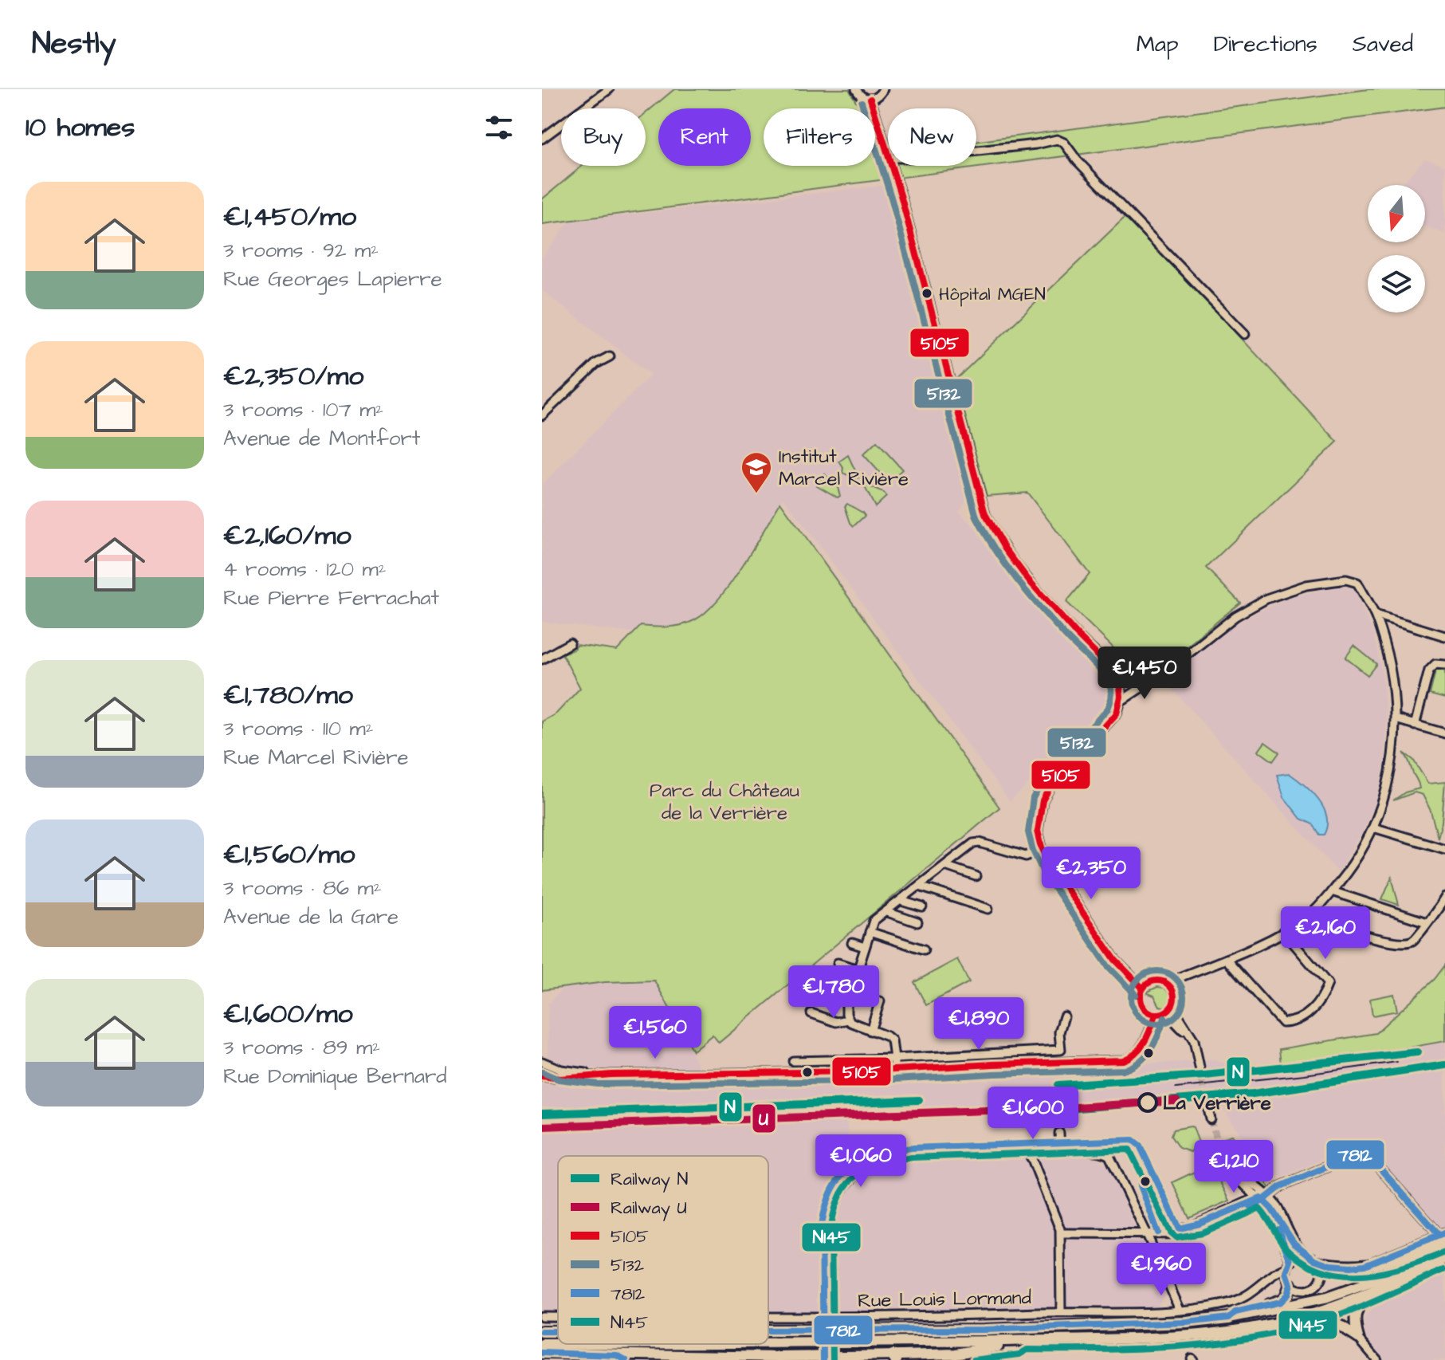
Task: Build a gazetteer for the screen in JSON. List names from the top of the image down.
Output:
{
  "streets": {
    "street": ["Rue Louis Lormand"]
  },
  "parks": ["Parc du Château de la Verrière"],
  "places": {
    "other": ["Hôpital MGEN", "La Verrière"],
    "school or university": ["Institut Marcel Rivière"]
  },
  "lines": [
    "transit line 5105",
    "transit line 5132",
    "rail line N",
    "rail line U",
    "transit line 7812",
    "transit line N145"
  ],
  "legend": [
    "Railway N",
    "Railway U",
    "5105",
    "5132",
    "7812",
    "N145"
  ],
  "north": "bottom",
  "page": {
    "header": "Nestly",
    "nav": ["Map", "Directions", "Saved"],
    "heading": "10 homes",
    "chip": [
      "Buy",
      "Rent",
      "Filters",
      "New"
    ],
    "list": [
      {
        "name": "€1,450/mo",
        "note": "3 rooms · 92 m² · Rue Georges Lapierre"
      },
      {
        "name": "€2,350/mo",
        "note": "3 rooms · 107 m² · Avenue de Montfort"
      },
      {
        "name": "€2,160/mo",
        "note": "4 rooms · 120 m² · Rue Pierre Ferrachat"
      },
      {
        "name": "€1,780/mo",
        "note": "3 rooms · 110 m² · Rue Marcel Rivière"
      },
      {
        "name": "€1,560/mo",
        "note": "3 rooms · 86 m² · Avenue de la Gare"
      },
      {
        "name": "€1,600/mo",
        "note": "3 rooms · 89 m² · Rue Dominique Bernard"
      }
    ],
    "price": [
      "€1,450",
      "€2,350",
      "€2,160",
      "€1,780",
      "€1,890",
      "€1,560",
      "€1,600",
      "€1,060",
      "€1,210",
      "€1,960"
    ]
  }
}
